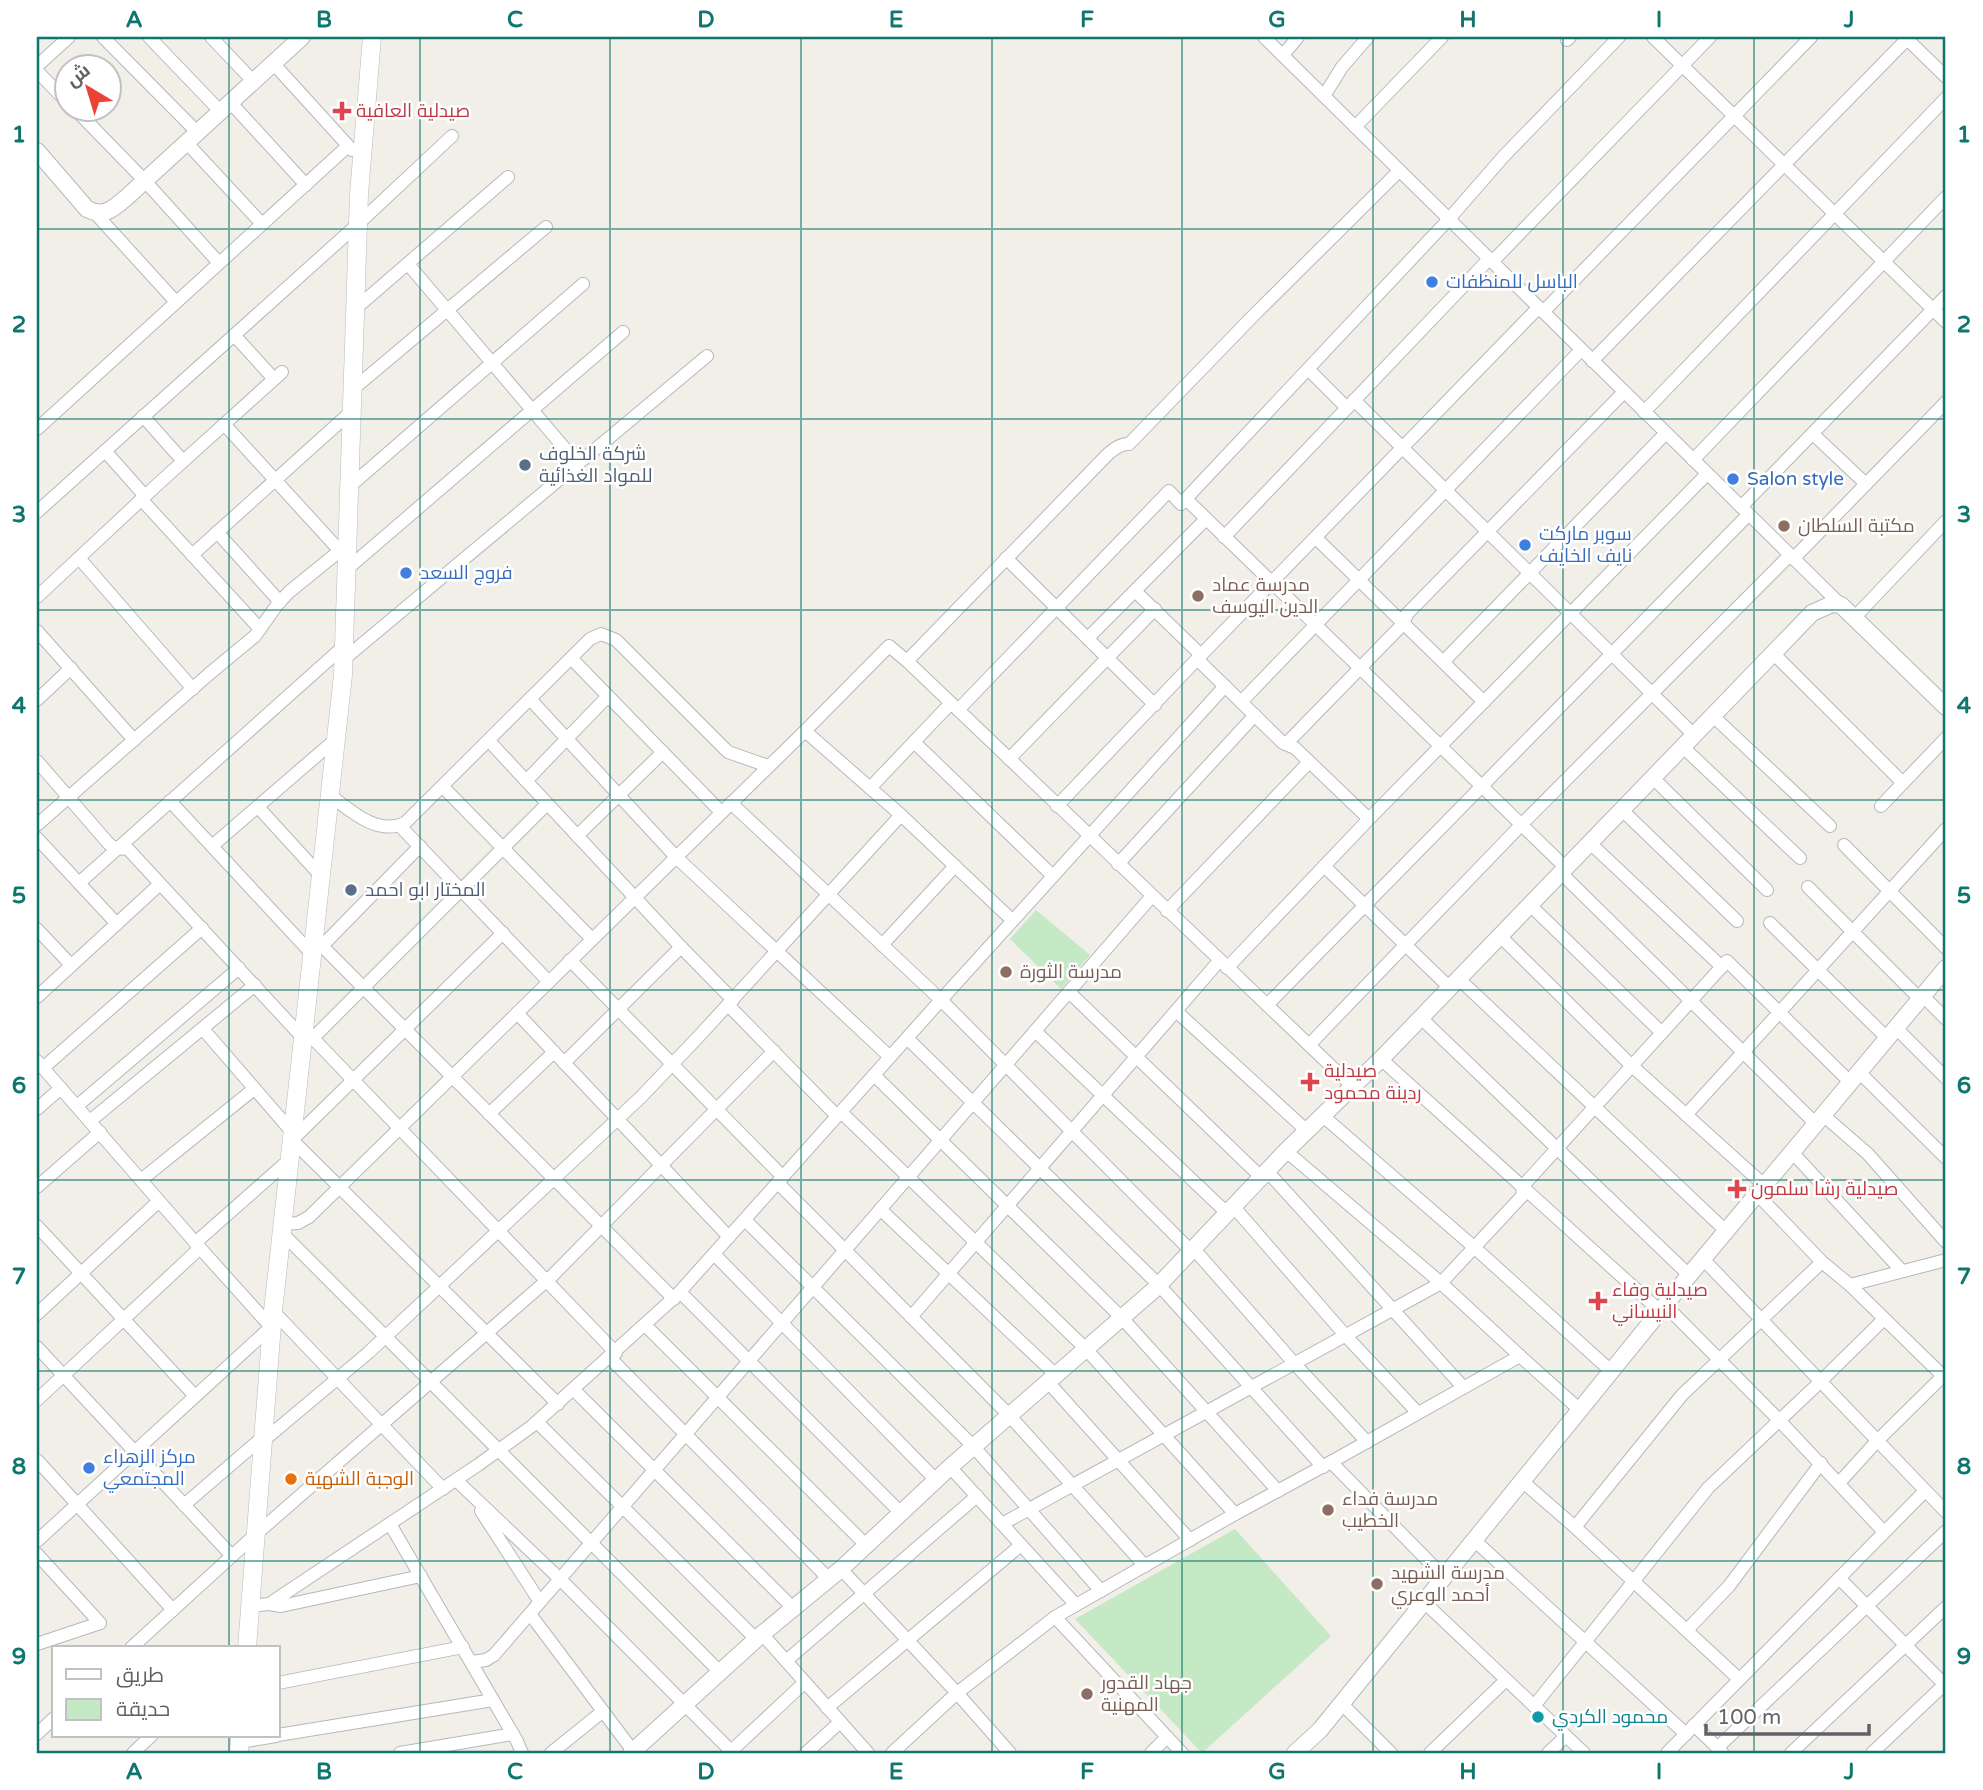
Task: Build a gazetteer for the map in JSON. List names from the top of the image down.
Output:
{
  "places": {
    "health": [
      "صيدلية العافية",
      "صيدلية ردينة محمود",
      "صيدلية رشا سلمون",
      "صيدلية وفاء النيساني"
    ],
    "other": [
      "الباسل للمنظفات",
      "شركة الخلوف للمواد الغذائية",
      "Salon style",
      "مكتبة السلطان",
      "سوبر ماركت نايف الخايف",
      "فروج السعد",
      "مدرسة عماد الدين اليوسف",
      "المختار ابو احمد",
      "مدرسة الثورة",
      "مركز الزهراء المجتمعي",
      "الوجبة الشهية",
      "مدرسة فداء الخطيب",
      "مدرسة الشهيد أحمد الوعري",
      "جهاد القدور المهنية",
      "محمود الكردي"
    ]
  },
  "legend": ["طريق", "حديقة"],
  "scale_bar": "100 m",
  "north": "top left",
  "grid": {
    "columns": [
      "A",
      "B",
      "C",
      "D",
      "E",
      "F",
      "G",
      "H",
      "I",
      "J"
    ],
    "rows": [
      "1",
      "2",
      "3",
      "4",
      "5",
      "6",
      "7",
      "8",
      "9"
    ]
  }
}
